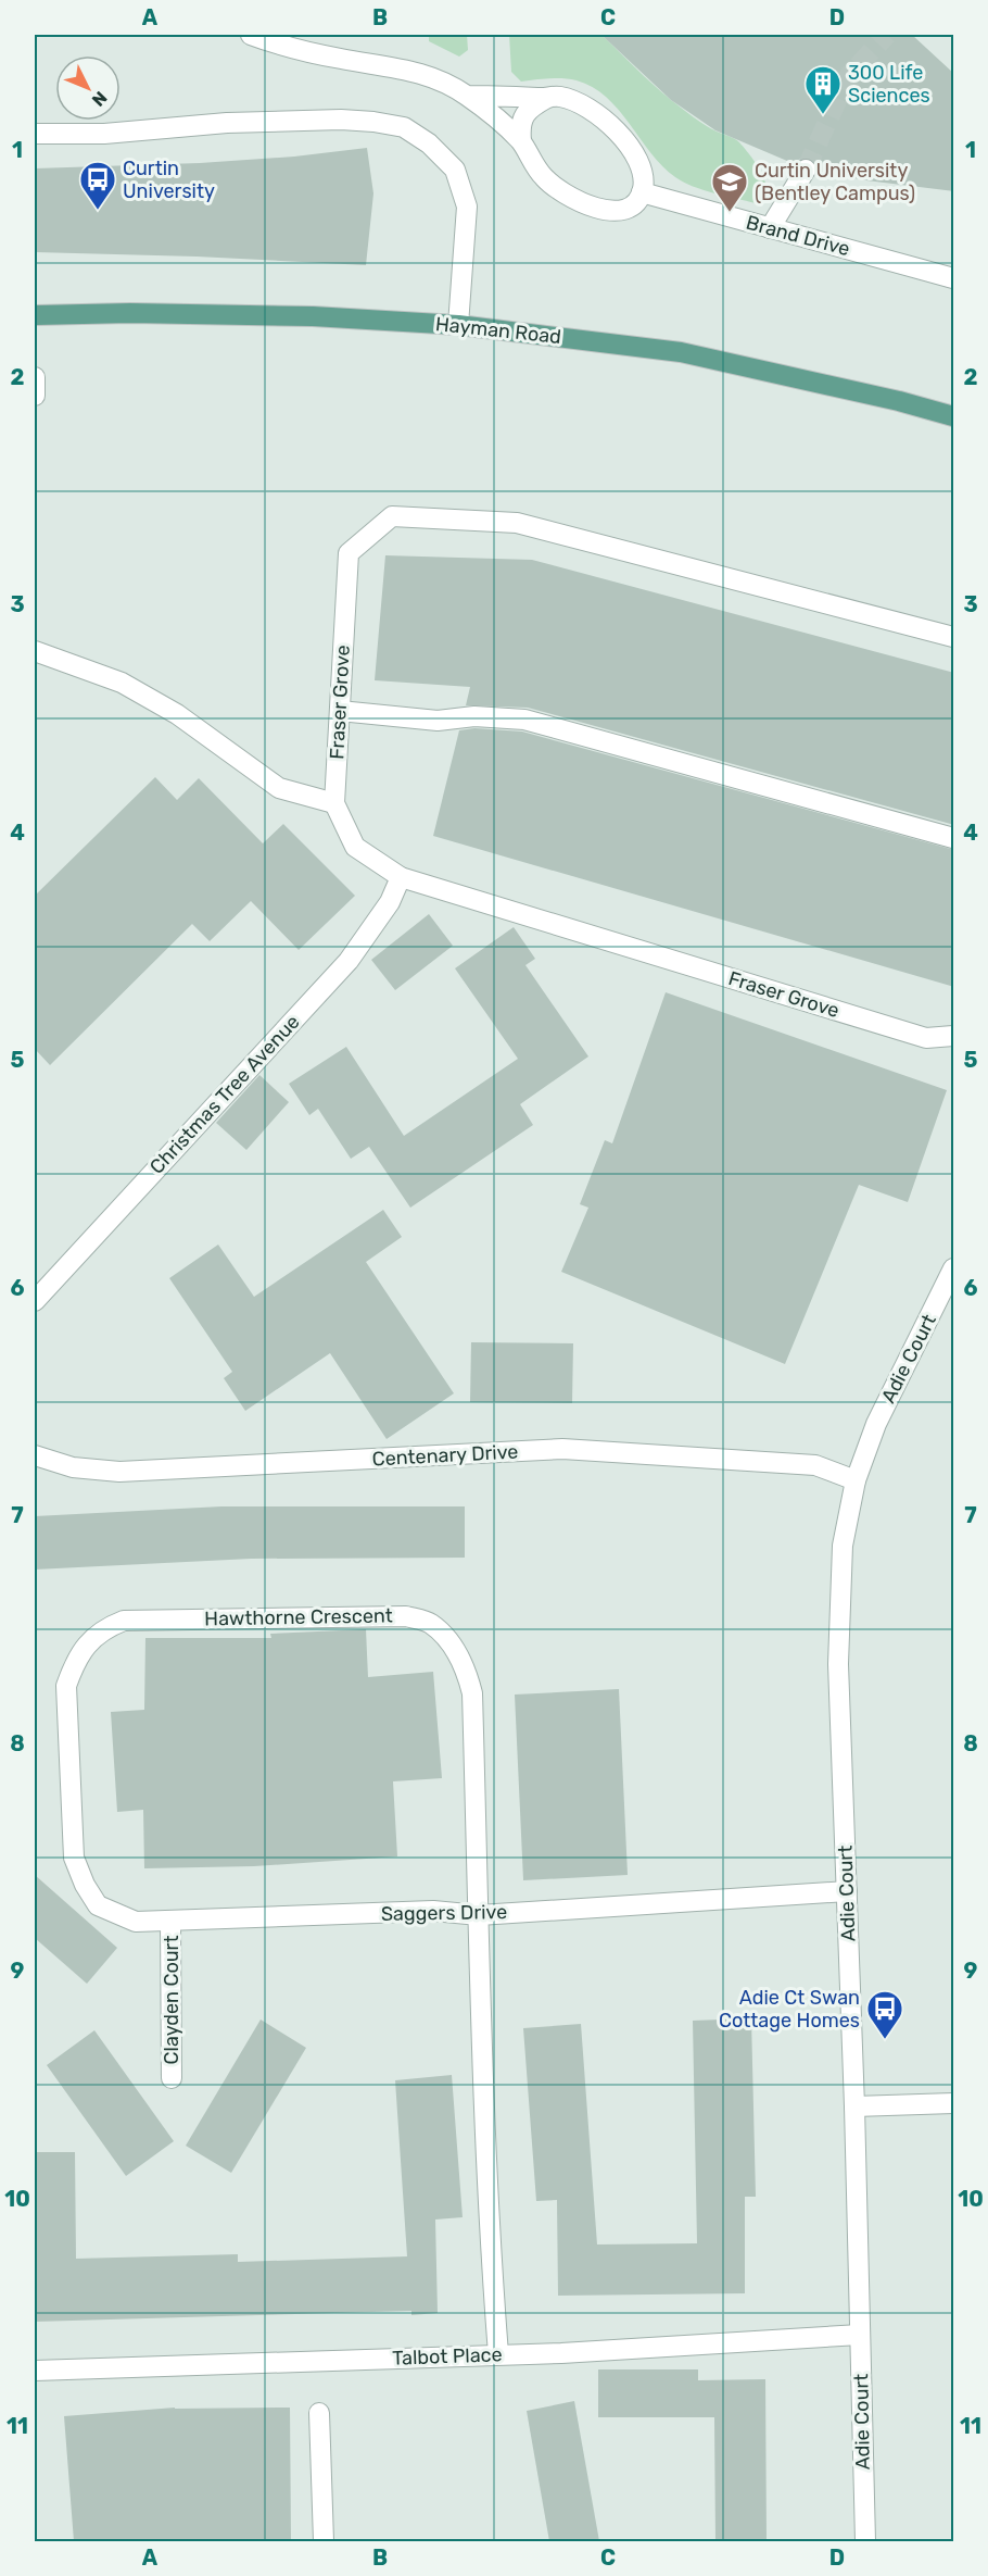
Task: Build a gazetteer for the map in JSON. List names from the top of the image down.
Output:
{
  "streets": {
    "main road": ["Hayman Road"],
    "street": [
      "Brand Drive",
      "Fraser Grove",
      "Christmas Tree Avenue",
      "Adie Court",
      "Centenary Drive",
      "Hawthorne Crescent",
      "Saggers Drive",
      "Clayden Court",
      "Talbot Place"
    ]
  },
  "crossings": [
    ["Fraser Grove", "Christmas Tree Avenue"],
    ["Adie Court", "Centenary Drive"],
    ["Adie Court", "Saggers Drive"],
    ["Adie Court", "Talbot Place"],
    ["Hawthorne Crescent", "Saggers Drive"],
    ["Hawthorne Crescent", "Talbot Place"],
    ["Saggers Drive", "Clayden Court"]
  ],
  "places": {
    "building": ["300 Life Sciences"],
    "bus stop": ["Curtin University", "Adie Ct Swan Cottage Homes"],
    "school or university": ["Curtin University (Bentley Campus)"]
  },
  "north": "bottom right",
  "grid": {
    "columns": [
      "A",
      "B",
      "C",
      "D"
    ],
    "rows": [
      "1",
      "2",
      "3",
      "4",
      "5",
      "6",
      "7",
      "8",
      "9",
      "10",
      "11"
    ]
  }
}
